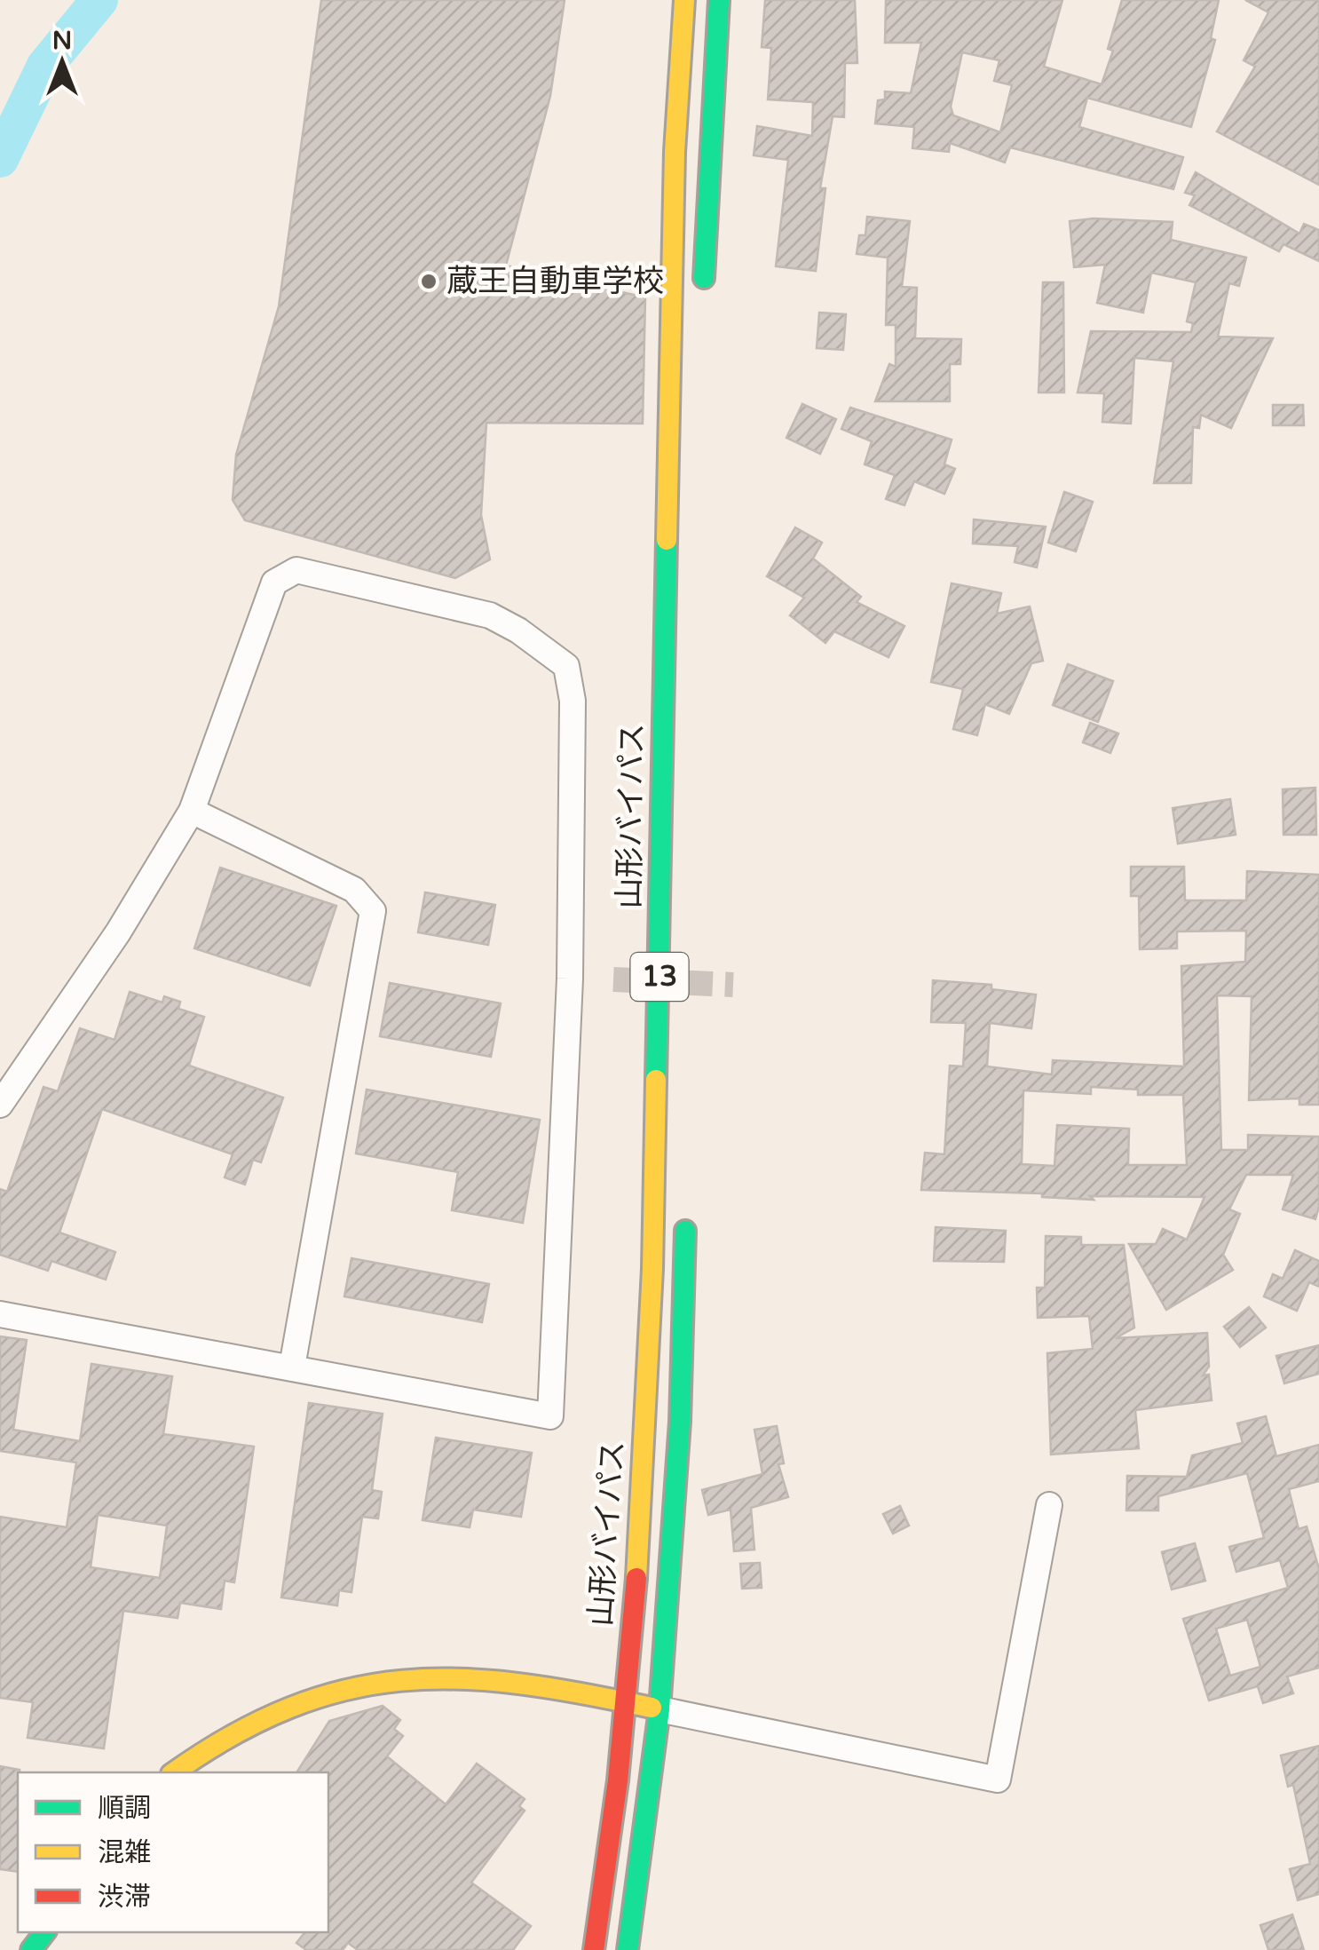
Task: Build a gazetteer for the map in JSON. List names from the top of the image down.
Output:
{
  "streets": {
    "main road": ["山形バイパス", "13"]
  },
  "places": ["蔵王自動車学校"],
  "legend": ["順調", "混雑", "渋滞"],
  "north": "top"
}
